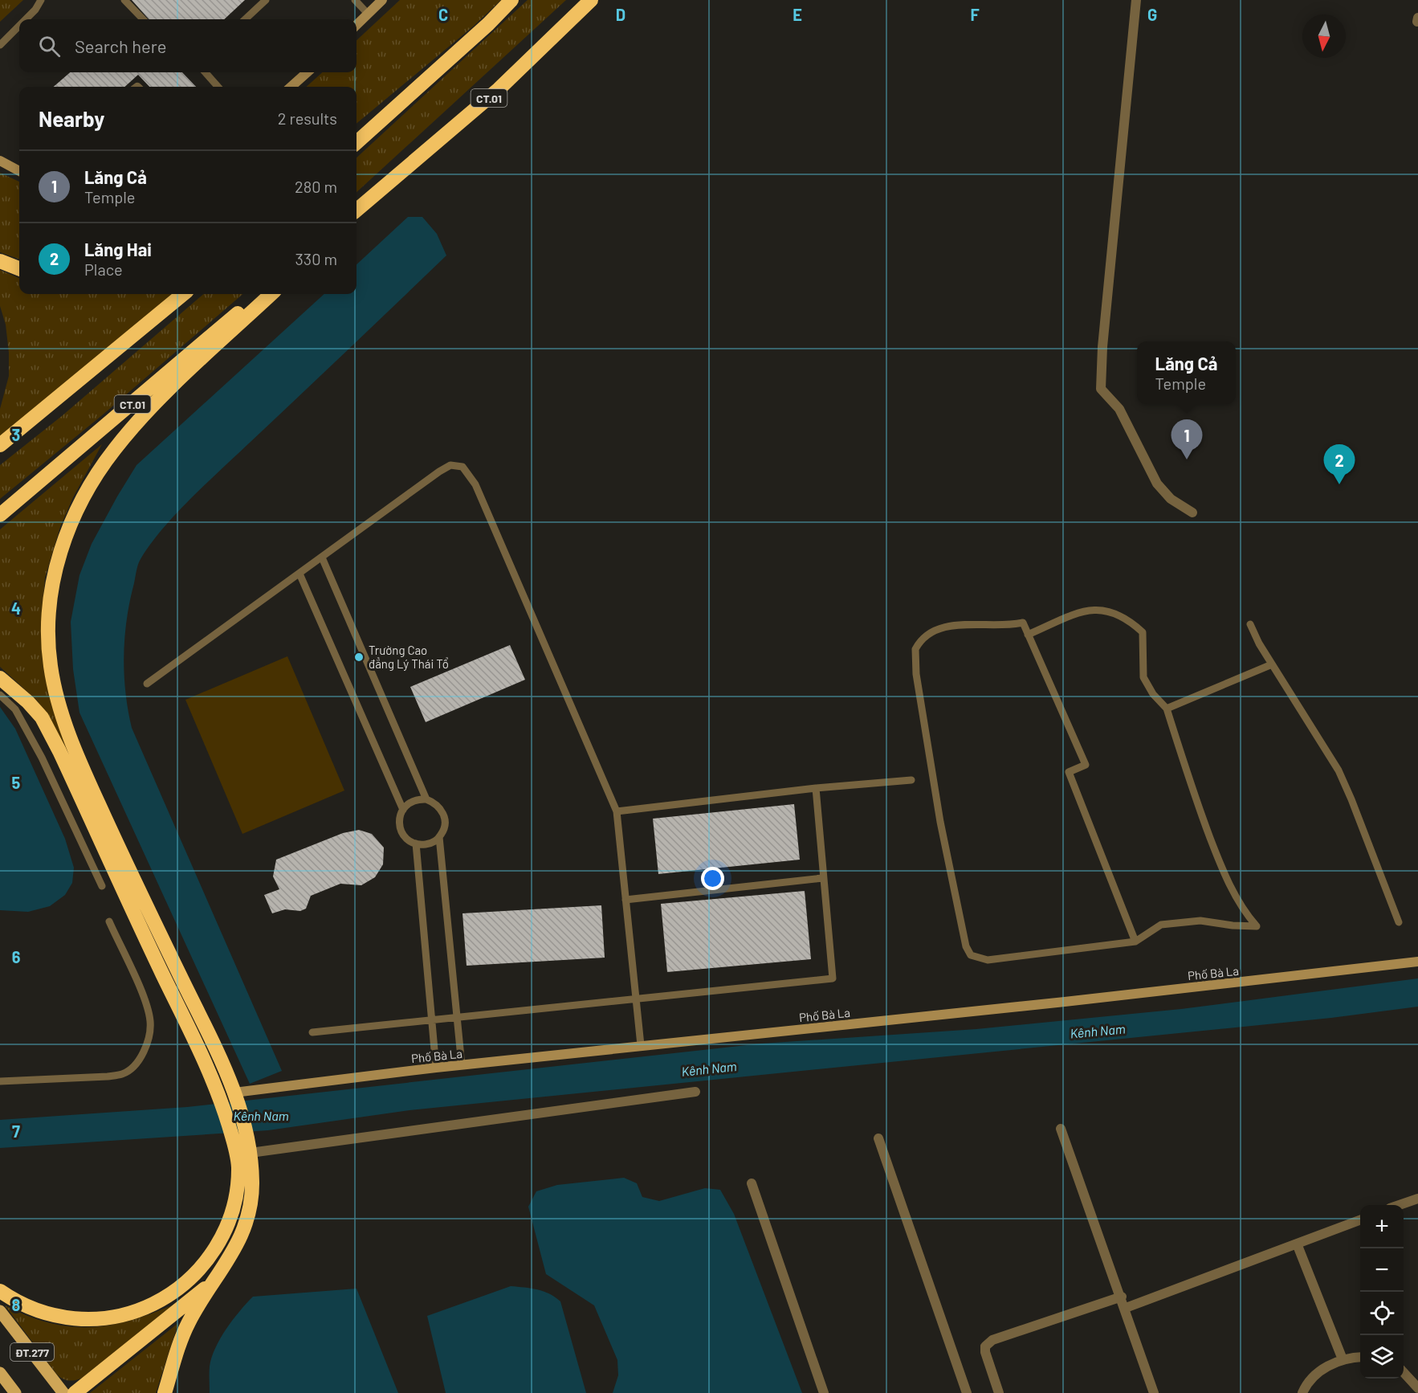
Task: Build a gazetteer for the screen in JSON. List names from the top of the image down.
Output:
{
  "streets": {
    "highway": ["CT.01"],
    "main road": ["ĐT.277"],
    "street": ["Phố Bà La"]
  },
  "water": ["Kênh Nam"],
  "places": ["Trường Cao đẳng Lý Thái Tổ"],
  "north": "bottom",
  "page": {
    "search": "Search here",
    "heading": ["Nearby", "2 results"],
    "list": [
      {
        "mark": "1",
        "name": "Lăng Cả",
        "note": "Temple",
        "value": "280 m"
      },
      {
        "mark": "2",
        "name": "Lăng Hai",
        "note": "Place",
        "value": "330 m"
      }
    ],
    "popup": ["Lăng Cả", "Temple"],
    "pins": ["1", "2"],
    "map_buttons": ["+", "−"]
  },
  "grid": {
    "columns": [
      "C",
      "D",
      "E",
      "F",
      "G"
    ],
    "rows": [
      "3",
      "4",
      "5",
      "6",
      "7",
      "8"
    ]
  }
}
